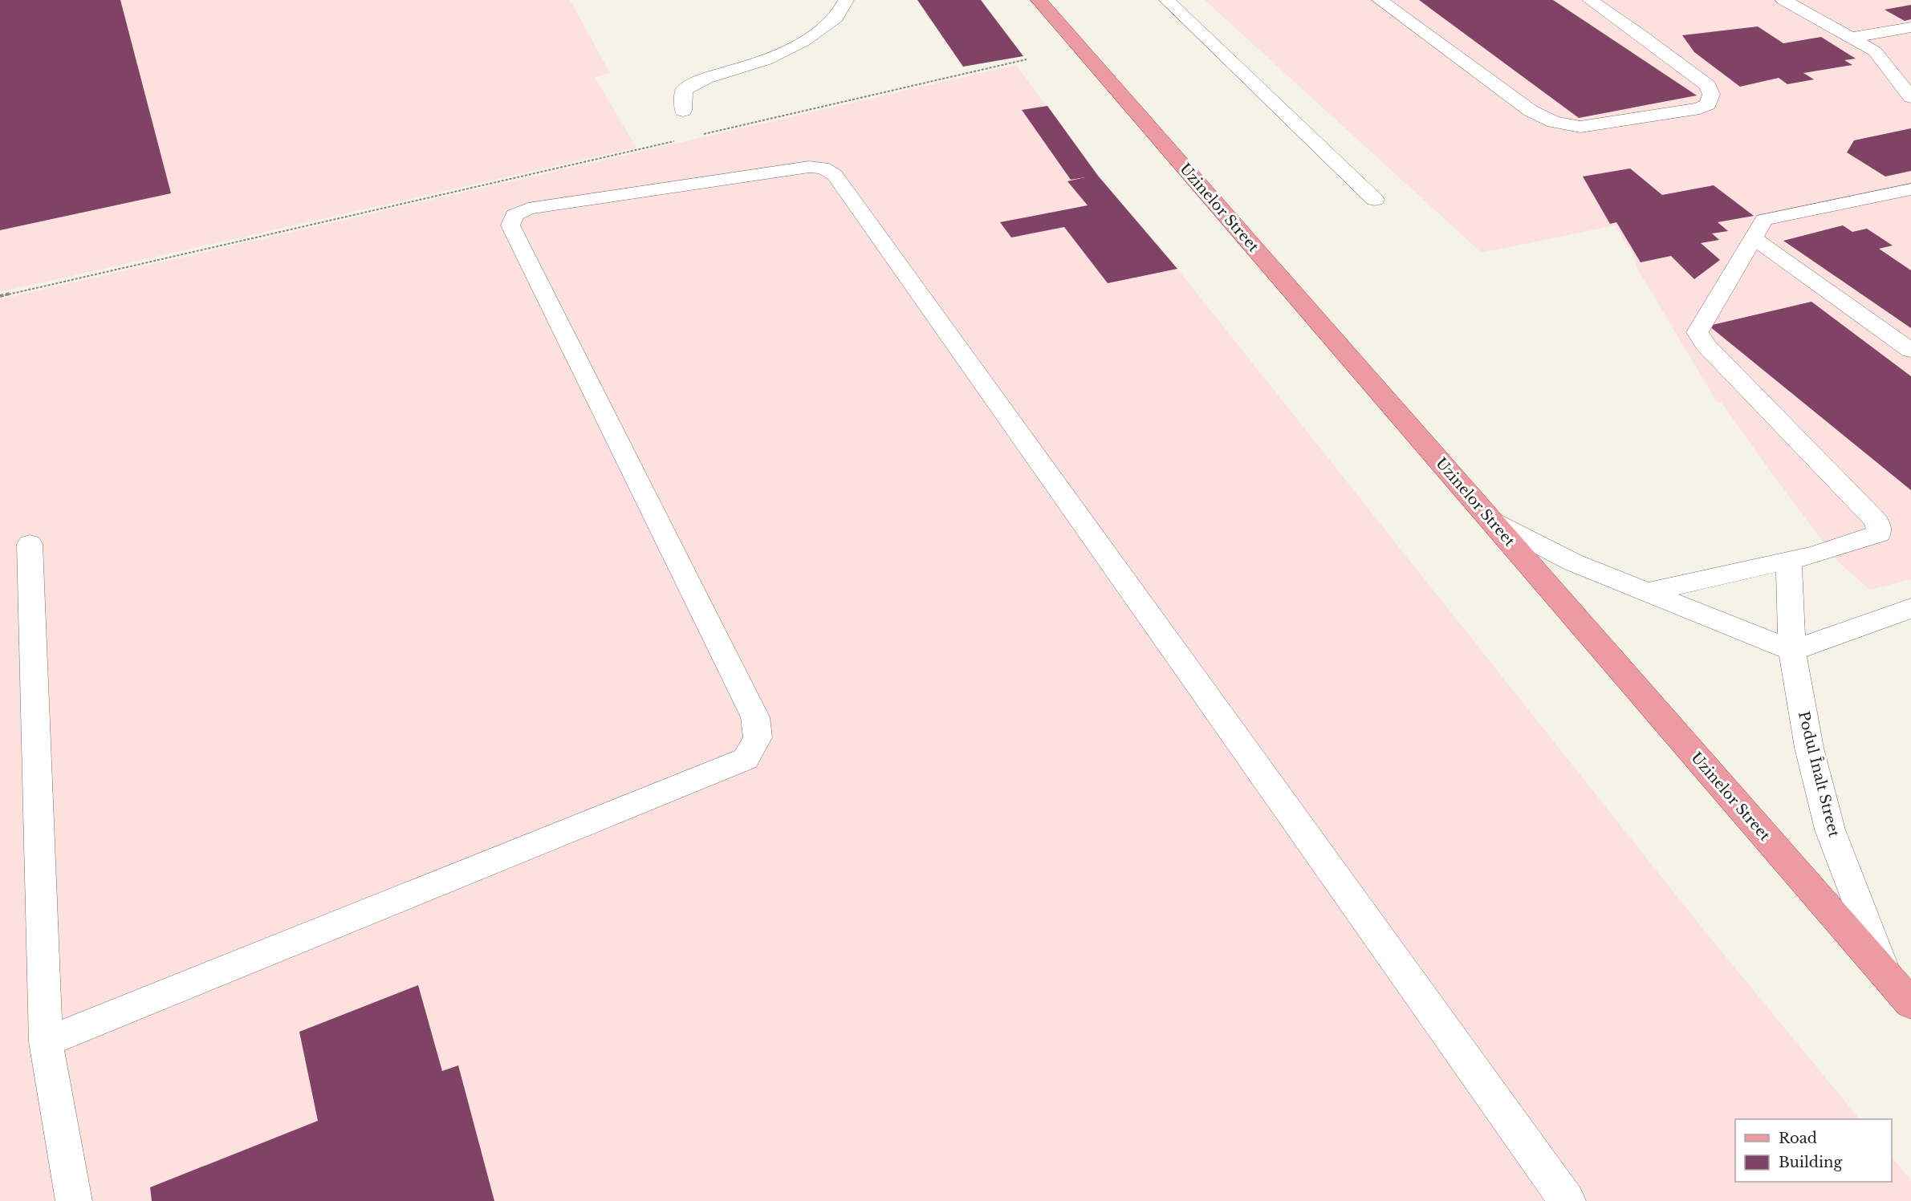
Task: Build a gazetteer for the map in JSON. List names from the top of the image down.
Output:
{
  "streets": {
    "main road": ["Uzinelor Street"],
    "street": ["Podul Înalt Street"]
  },
  "crossings": [
    ["Uzinelor Street", "Podul Înalt Street"]
  ],
  "legend": ["Road", "Building"]
}
